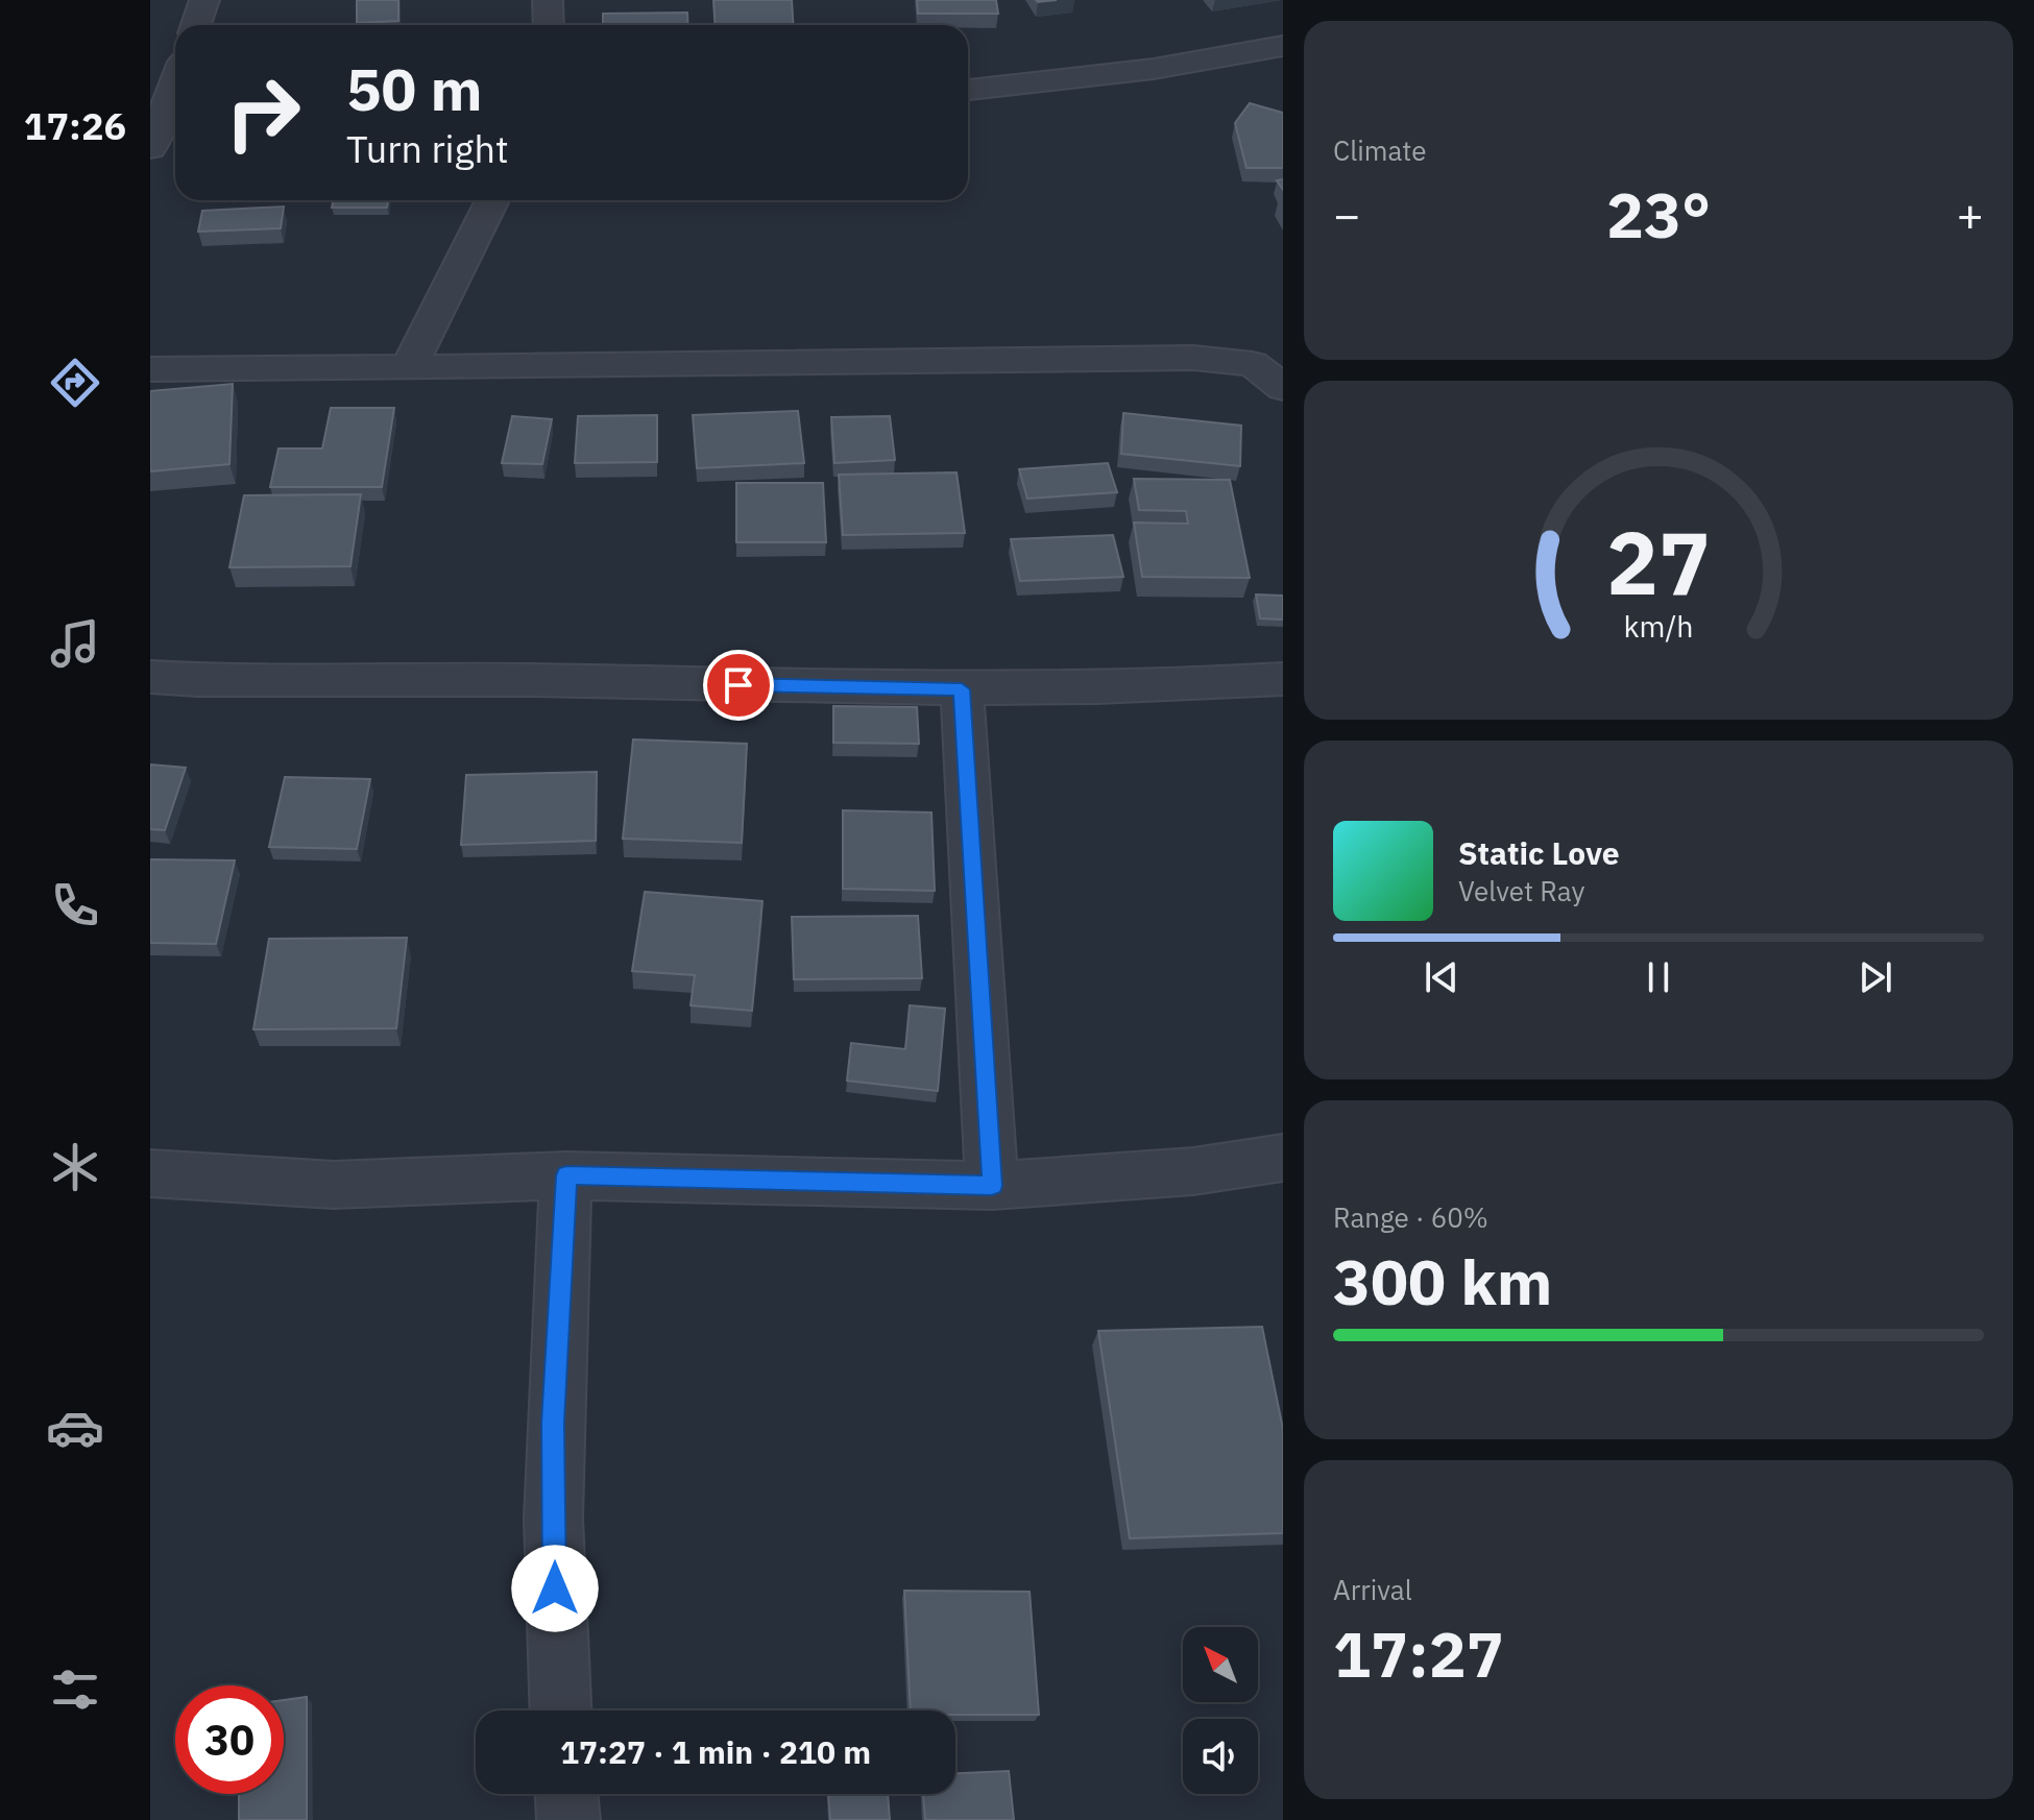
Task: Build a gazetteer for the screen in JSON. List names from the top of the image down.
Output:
{
  "north": "top left",
  "page": {
    "tabs": "17:26",
    "tile": [
      "Climate",
      ["Range · 60%", "300 km"],
      ["Arrival", "17:27"]
    ],
    "turn": ["50 m", "Turn right"],
    "heat": ["−", "23°", "+"],
    "song": ["Static Love", "Velvet Ray"],
    "limit": "30",
    "trip": "17:27 · 1 min · 210 m",
    "gauge": ["27", "km/h"]
  }
}
